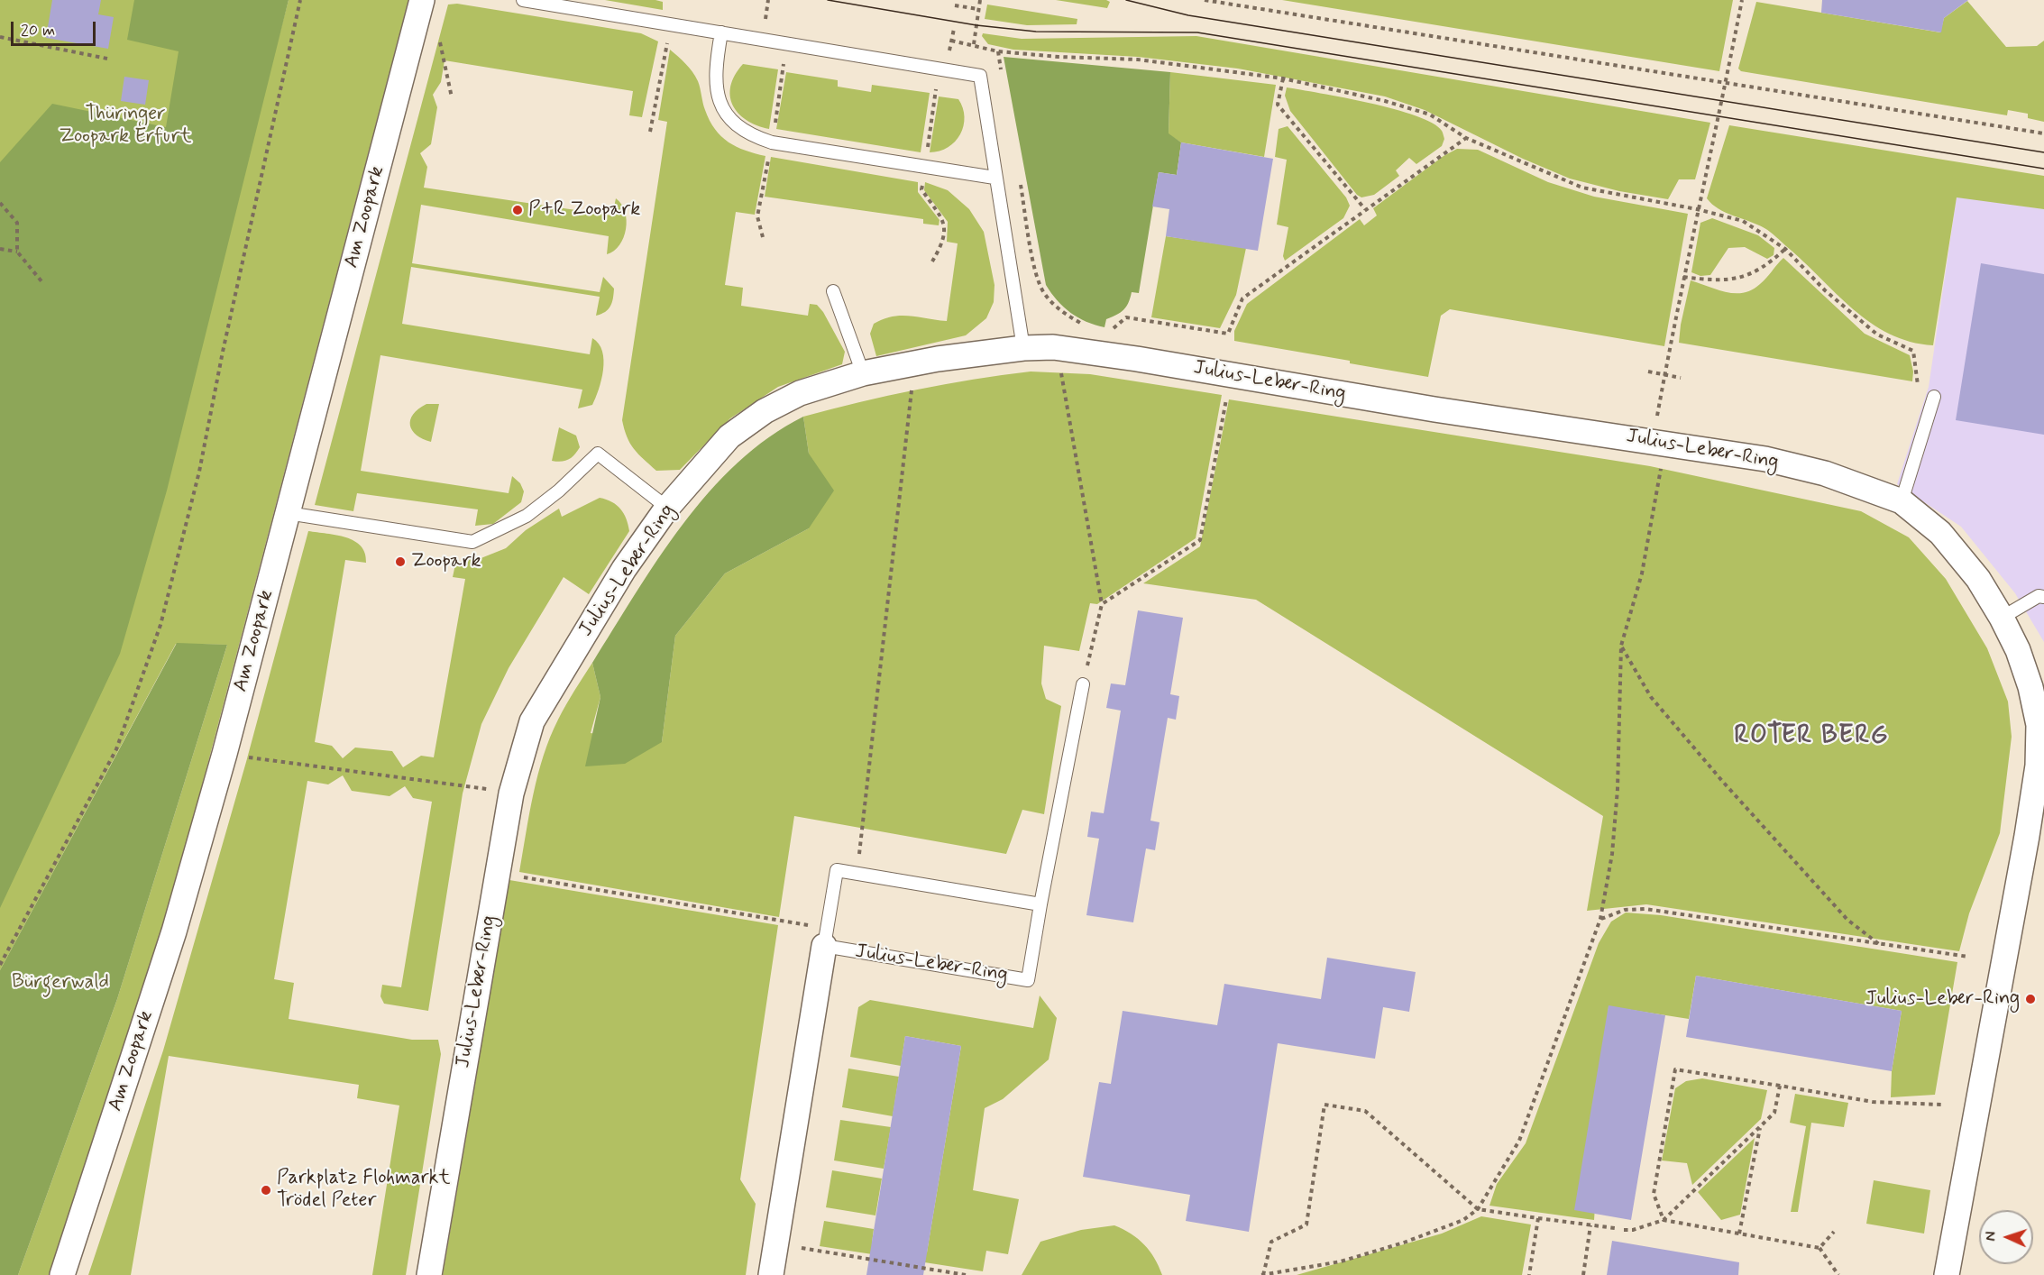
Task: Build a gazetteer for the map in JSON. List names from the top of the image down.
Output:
{
  "streets": {
    "street": ["Am Zoopark", "Julius-Leber-Ring"]
  },
  "districts": ["ROTER BERG"],
  "parks": ["Thüringer Zoopark Erfurt", "Bürgerwald"],
  "places": [
    "P+R Zoopark",
    "Zoopark",
    "Julius-Leber-Ring",
    "Parkplatz Flohmarkt Trödel Peter"
  ],
  "scale_bar": "20 m",
  "north": "left"
}
